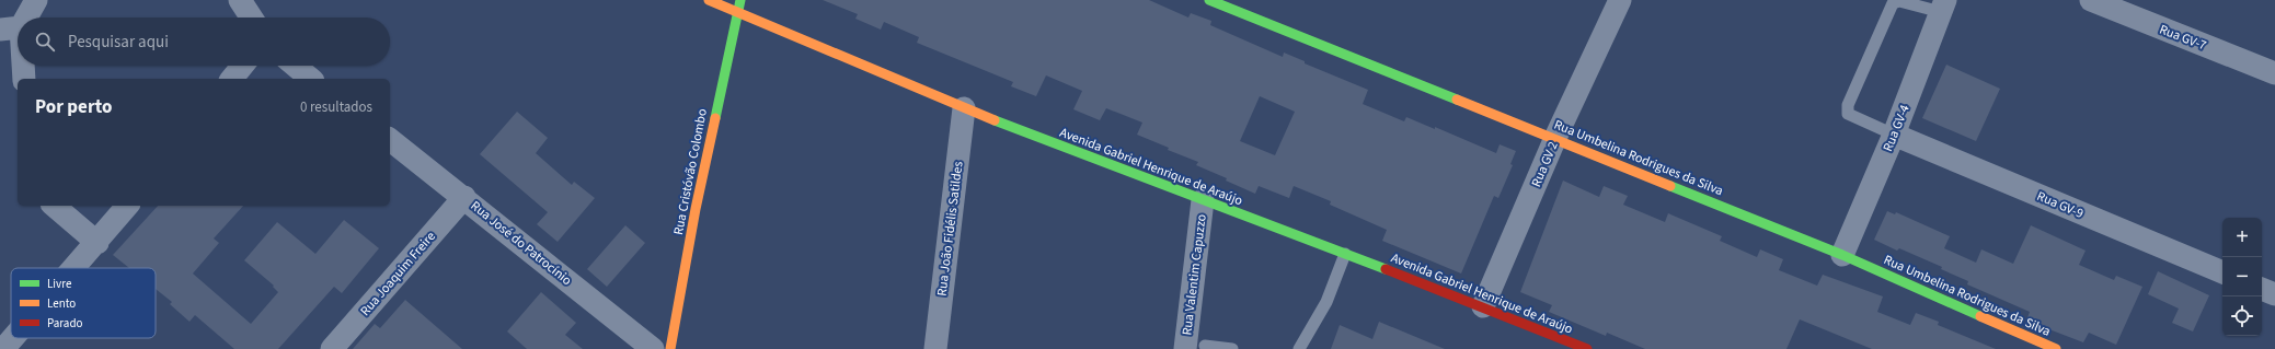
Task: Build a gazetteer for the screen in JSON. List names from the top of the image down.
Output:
{
  "streets": {
    "street": [
      "Rua GV-7",
      "Rua GV-4",
      "Rua Umbelina Rodrigues da Silva",
      "Rua GV 2",
      "Avenida Gabriel Henrique de Araújo",
      "Rua Cristóvão Colombo",
      "Rua GV-9",
      "Rua João Fidélis Satildes",
      "Rua José do Patrocínio",
      "Rua Joaquim Freire",
      "Rua Valentim Capuzzo"
    ]
  },
  "crossings": [
    ["Rua GV-4", "Rua Umbelina Rodrigues da Silva"],
    ["Rua GV-4", "Rua GV-9"],
    ["Rua Umbelina Rodrigues da Silva", "Rua GV 2"],
    ["Rua GV 2", "Avenida Gabriel Henrique de Araújo"],
    ["Avenida Gabriel Henrique de Araújo", "Rua Cristóvão Colombo"],
    ["Avenida Gabriel Henrique de Araújo", "Rua João Fidélis Satildes"],
    ["Avenida Gabriel Henrique de Araújo", "Rua Valentim Capuzzo"],
    ["Rua Cristóvão Colombo", "Rua José do Patrocínio"],
    ["Rua José do Patrocínio", "Rua Joaquim Freire"]
  ],
  "legend": ["Livre", "Lento", "Parado"],
  "page": {
    "search": "Pesquisar aqui",
    "heading": ["Por perto", "0 resultados"],
    "map_buttons": ["+", "−"]
  }
}
